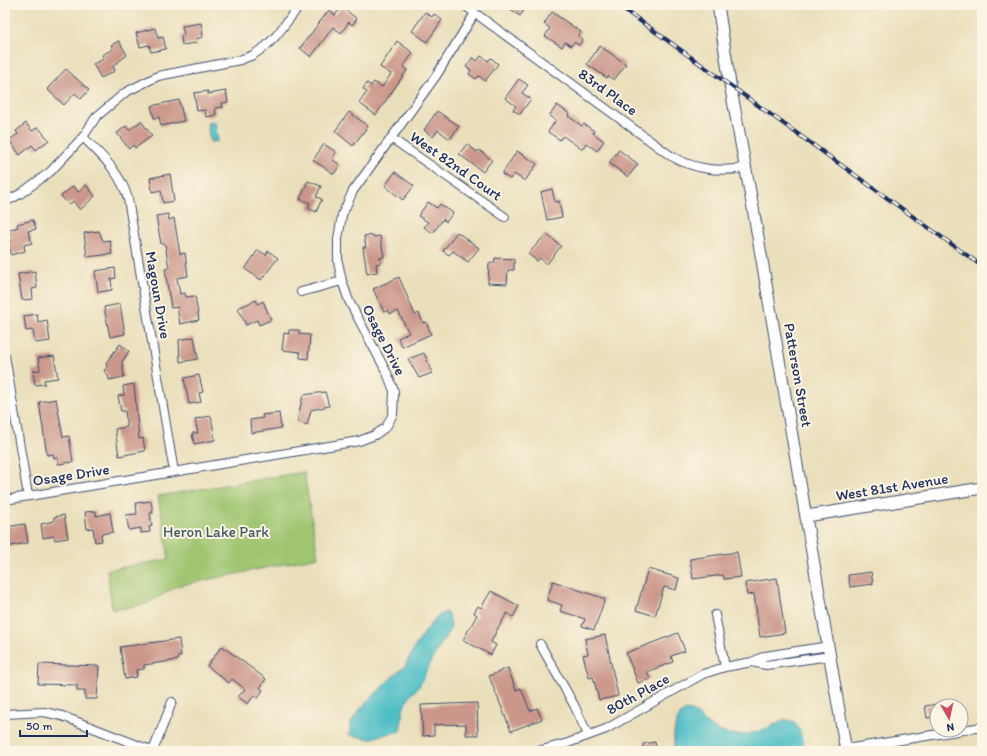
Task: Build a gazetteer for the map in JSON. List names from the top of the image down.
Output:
{
  "streets": {
    "street": [
      "83rd Place",
      "West 82nd Court",
      "Magoun Drive",
      "Osage Drive",
      "Patterson Street",
      "West 81st Avenue",
      "80th Place"
    ]
  },
  "crossings": [
    ["83rd Place", "Osage Drive"],
    ["83rd Place", "Patterson Street"],
    ["West 82nd Court", "Osage Drive"],
    ["Magoun Drive", "Osage Drive"],
    ["Patterson Street", "West 81st Avenue"],
    ["Patterson Street", "80th Place"]
  ],
  "parks": ["Heron Lake Park"],
  "scale_bar": "50 m",
  "north": "bottom"
}
